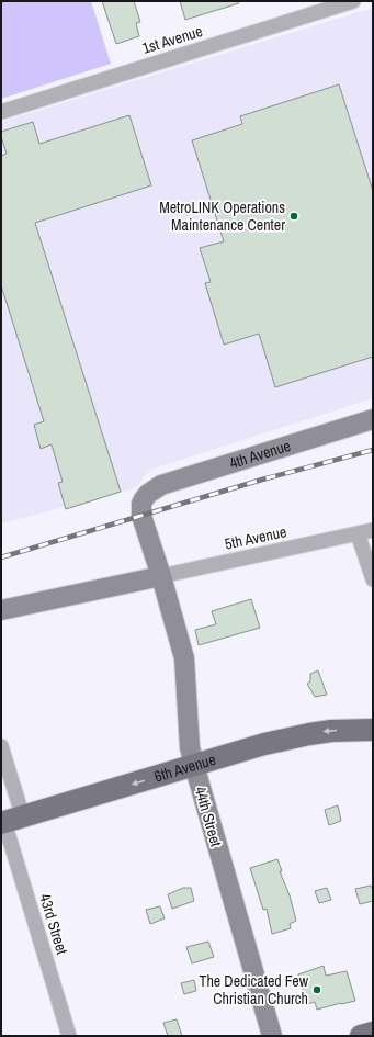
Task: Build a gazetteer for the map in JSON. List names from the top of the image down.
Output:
{
  "streets": {
    "main road": ["6th Avenue"],
    "street": [
      "1st Avenue",
      "4th Avenue",
      "5th Avenue",
      "44th Street",
      "43rd Street"
    ]
  },
  "crossings": [
    ["4th Avenue", "44th Street"],
    ["5th Avenue", "44th Street"],
    ["6th Avenue", "44th Street"],
    ["6th Avenue", "43rd Street"]
  ],
  "one_way": ["6th Avenue"],
  "places": ["MetroLINK Operations Maintenance Center", "The Dedicated Few Christian Church"]
}
